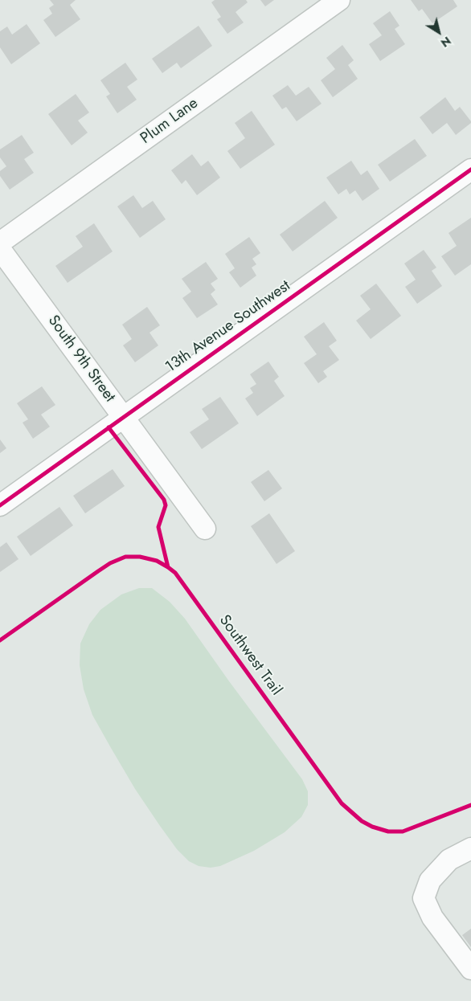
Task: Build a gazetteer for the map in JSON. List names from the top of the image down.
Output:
{
  "streets": {
    "street": ["Plum Lane", "13th Avenue Southwest", "South 9th Street"],
    "cycle path": ["Southwest Trail"]
  },
  "crossings": [
    ["13th Avenue Southwest", "South 9th Street"]
  ],
  "north": "bottom right"
}
